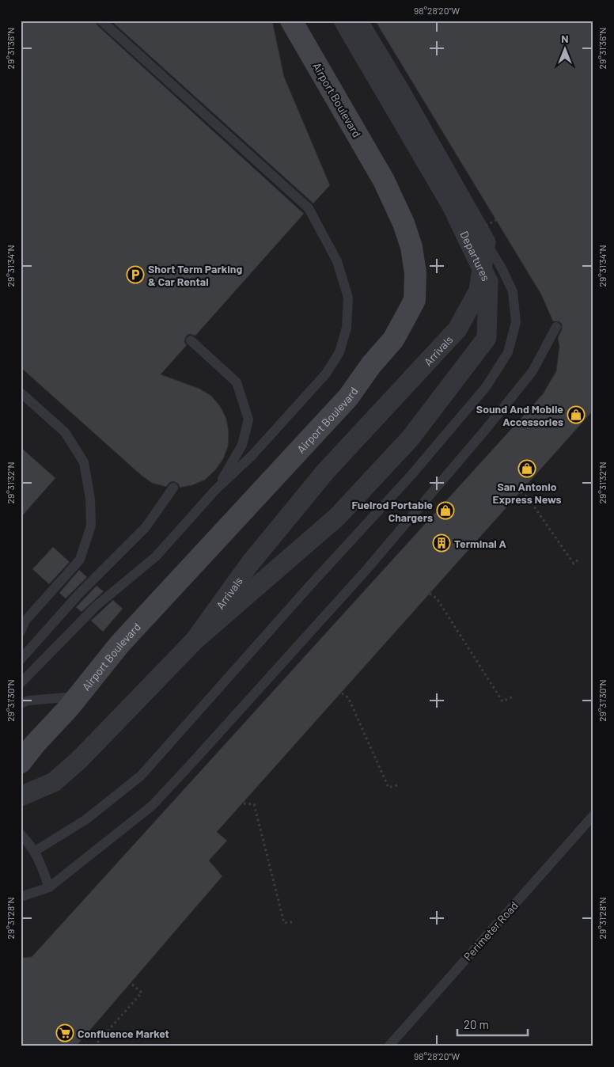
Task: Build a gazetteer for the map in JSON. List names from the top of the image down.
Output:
{
  "streets": {
    "main road": ["Airport Boulevard"],
    "street": ["Departures", "Arrivals"],
    "lane": ["Perimeter Road"]
  },
  "crossings": [
    ["Departures", "Arrivals"]
  ],
  "places": {
    "parking": ["Short Term Parking & Car Rental"],
    "shop": ["Sound And Mobile Accessories", "San Antonio Express News", "Fuelrod Portable Chargers"],
    "building": ["Terminal A"],
    "supermarket": ["Confluence Market"]
  },
  "scale_bar": "20 m",
  "north": "top",
  "coordinates": [
    "98°28'20\"W",
    "29°31'36\"N",
    "29°31'34\"N",
    "29°31'32\"N",
    "29°31'30\"N",
    "29°31'28\"N"
  ]
}
